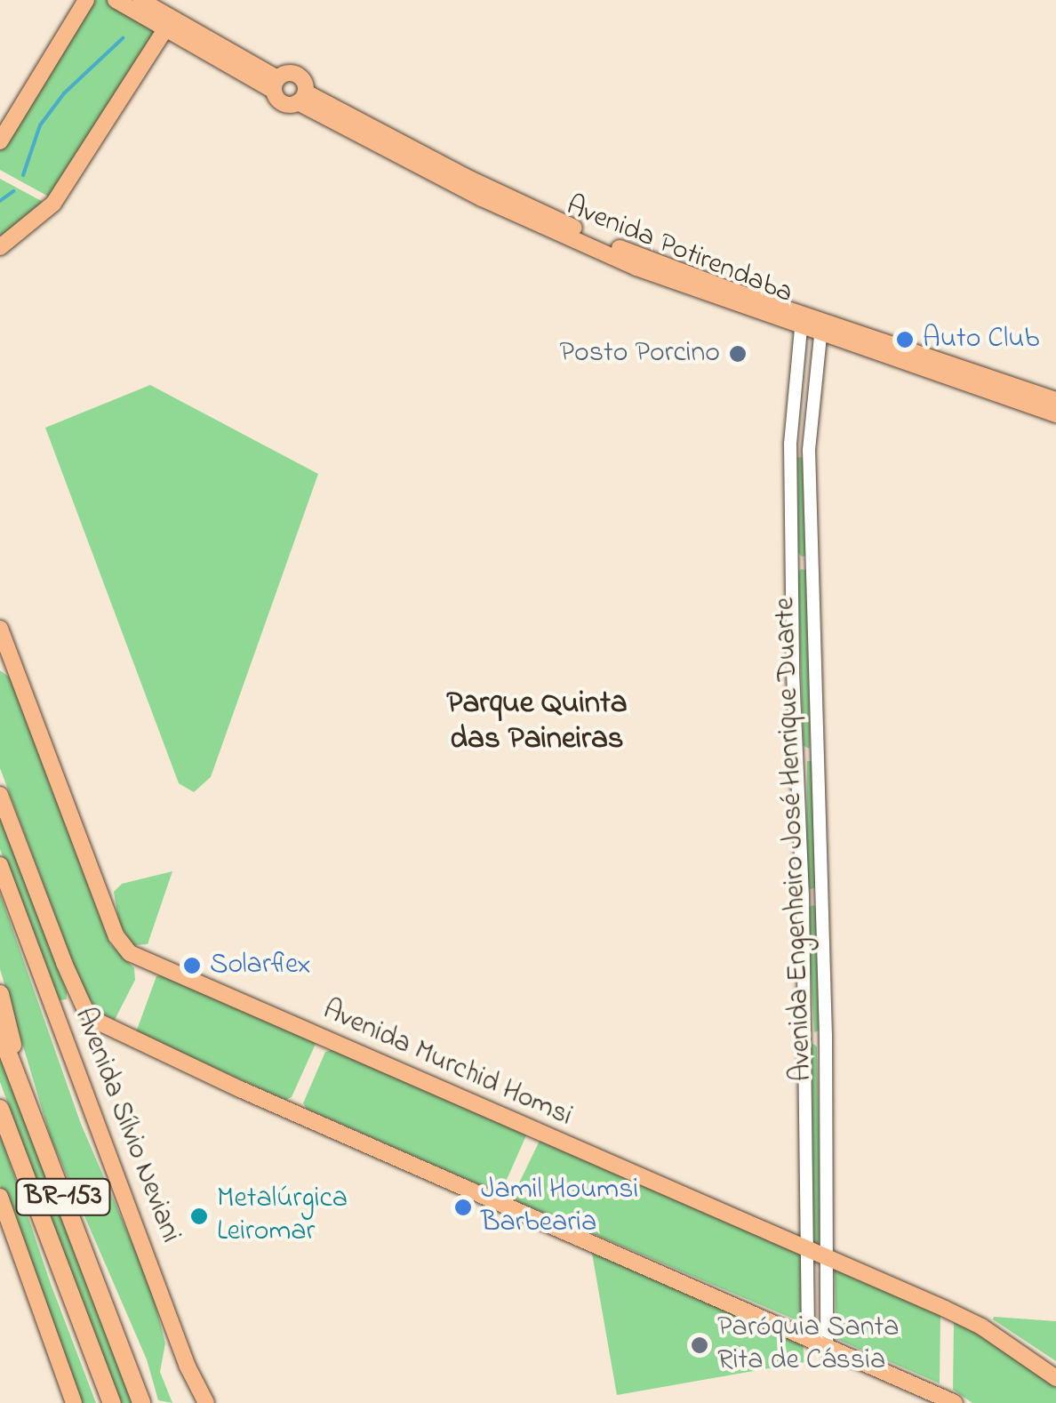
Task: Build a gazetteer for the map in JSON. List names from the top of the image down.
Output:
{
  "streets": {
    "highway": ["BR-153"],
    "main road": ["Avenida Potirendaba", "Avenida Murchid Homsi", "Avenida Sílvio Neviani"],
    "street": ["Avenida Engenheiro José Henrique Duarte"]
  },
  "crossings": [
    ["Avenida Potirendaba", "Avenida Engenheiro José Henrique Duarte"],
    ["Avenida Engenheiro José Henrique Duarte", "Avenida Murchid Homsi"]
  ],
  "districts": ["Parque Quinta das Paineiras"],
  "places": [
    "Auto Club",
    "Posto Porcino",
    "Solarflex",
    "Jamil Houmsi Barbearia",
    "Metalúrgica Leiromar",
    "Paróquia Santa Rita de Cássia"
  ]
}
